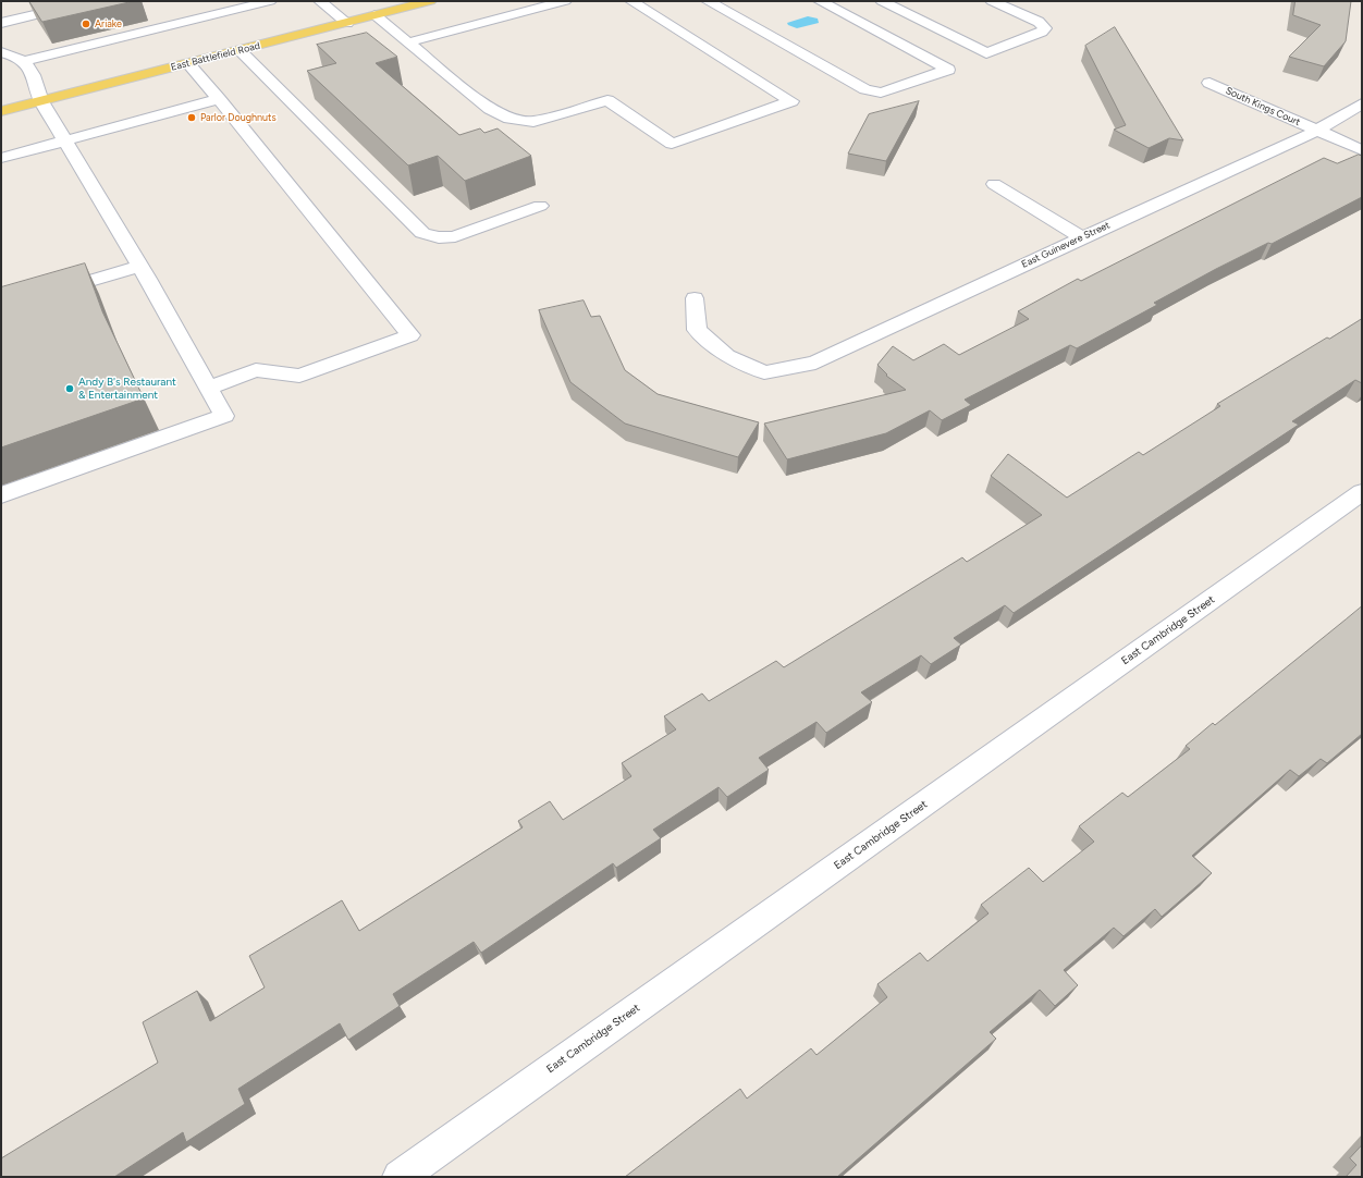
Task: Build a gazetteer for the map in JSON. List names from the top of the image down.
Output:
{
  "streets": {
    "main road": ["East Battlefield Road"],
    "street": ["South Kings Court", "East Guinevere Street", "East Cambridge Street"]
  },
  "crossings": [
    ["South Kings Court", "East Guinevere Street"]
  ],
  "places": ["Ariake", "Parlor Doughnuts", "Andy B's Restaurant & Entertainment"]
}
